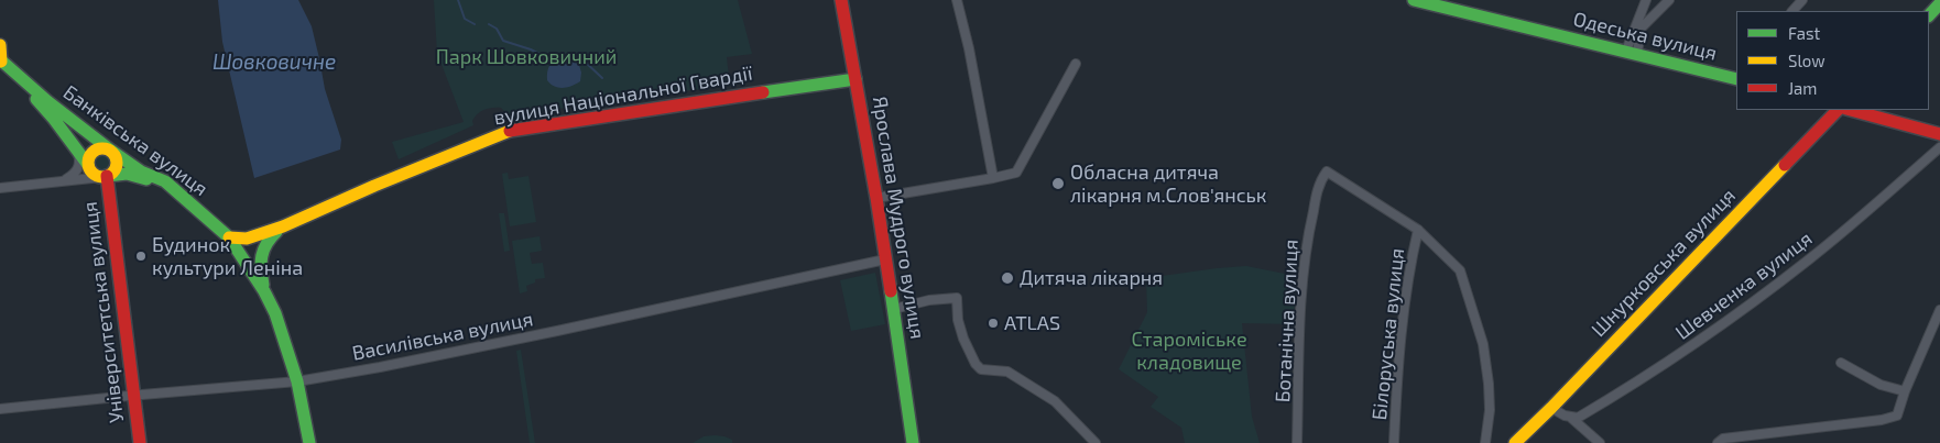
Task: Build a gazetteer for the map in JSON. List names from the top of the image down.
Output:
{
  "streets": {
    "street": [
      "Одеська вулиця",
      "вулиця Національної Гвардії",
      "Банківська вулиця",
      "Ярослава Мудрого вулиця",
      "Шнурковська вулиця",
      "Шевченка вулиця",
      "Університетська вулиця",
      "Ботанічна вулиця",
      "Білоруська вулиця",
      "Василівська вулиця"
    ]
  },
  "crossings": [
    ["вулиця Національної Гвардії", "Банківська вулиця"],
    ["вулиця Національної Гвардії", "Ярослава Мудрого вулиця"],
    ["Банківська вулиця", "Університетська вулиця"],
    ["Банківська вулиця", "Василівська вулиця"],
    ["Ярослава Мудрого вулиця", "Василівська вулиця"],
    ["Університетська вулиця", "Василівська вулиця"],
    ["Ботанічна вулиця", "Білоруська вулиця"]
  ],
  "water": ["Шовковичне"],
  "parks": ["Парк Шовковичний", "Староміське кладовище"],
  "places": [
    "Обласна дитяча лікарня м.Слов'янськ",
    "Будинок культури Леніна",
    "Дитяча лікарня",
    "ATLAS"
  ],
  "legend": ["Fast", "Slow", "Jam"]
}
